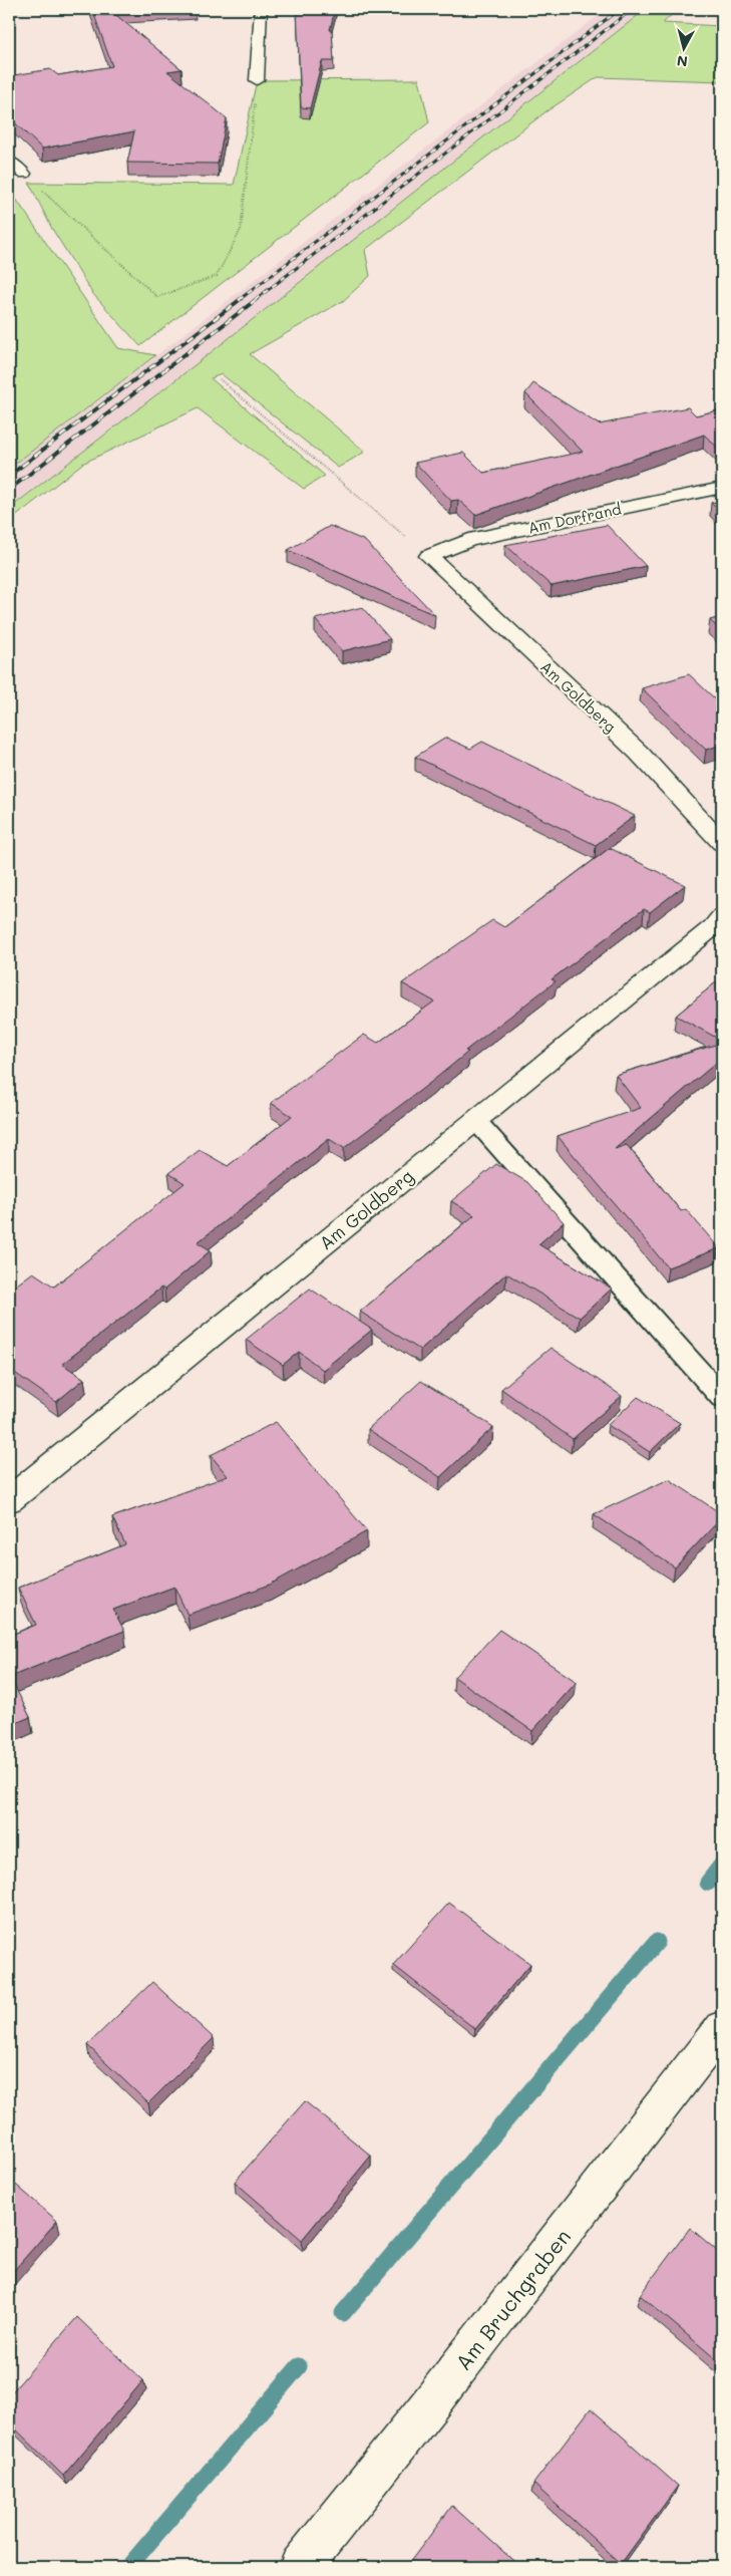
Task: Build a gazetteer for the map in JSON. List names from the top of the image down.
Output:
{
  "streets": {
    "street": ["Am Dorfrand", "Am Goldberg", "Am Bruchgraben"]
  },
  "crossings": [
    ["Am Dorfrand", "Am Goldberg"]
  ],
  "north": "bottom"
}
